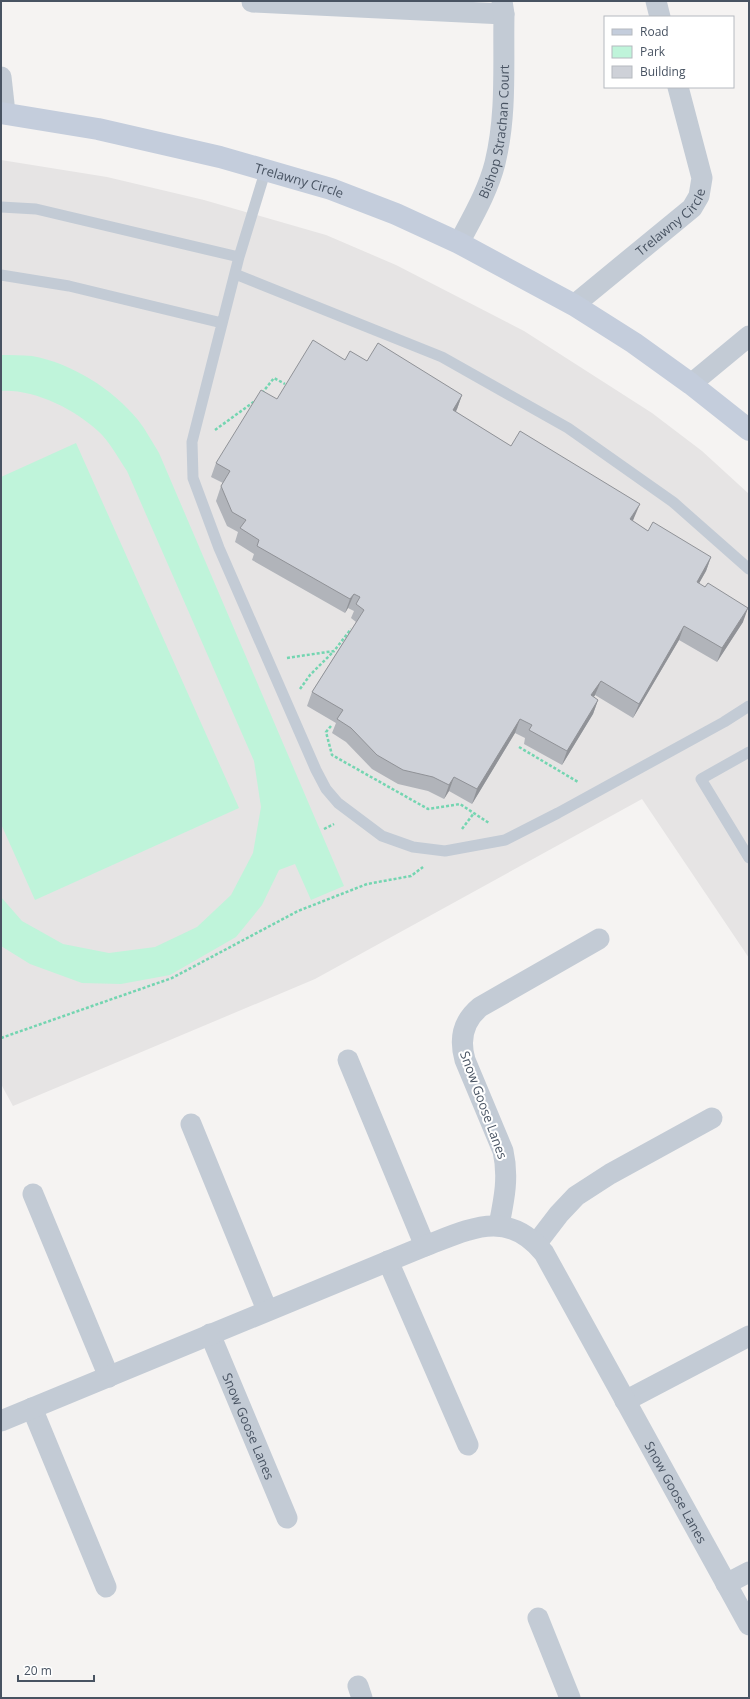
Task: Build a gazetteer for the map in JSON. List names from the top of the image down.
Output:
{
  "streets": {
    "street": ["Bishop Strachan Court", "Trelawny Circle", "Snow Goose Lanes"]
  },
  "crossings": [
    ["Bishop Strachan Court", "Trelawny Circle"]
  ],
  "legend": ["Road", "Park", "Building"],
  "scale_bar": "20 m"
}
